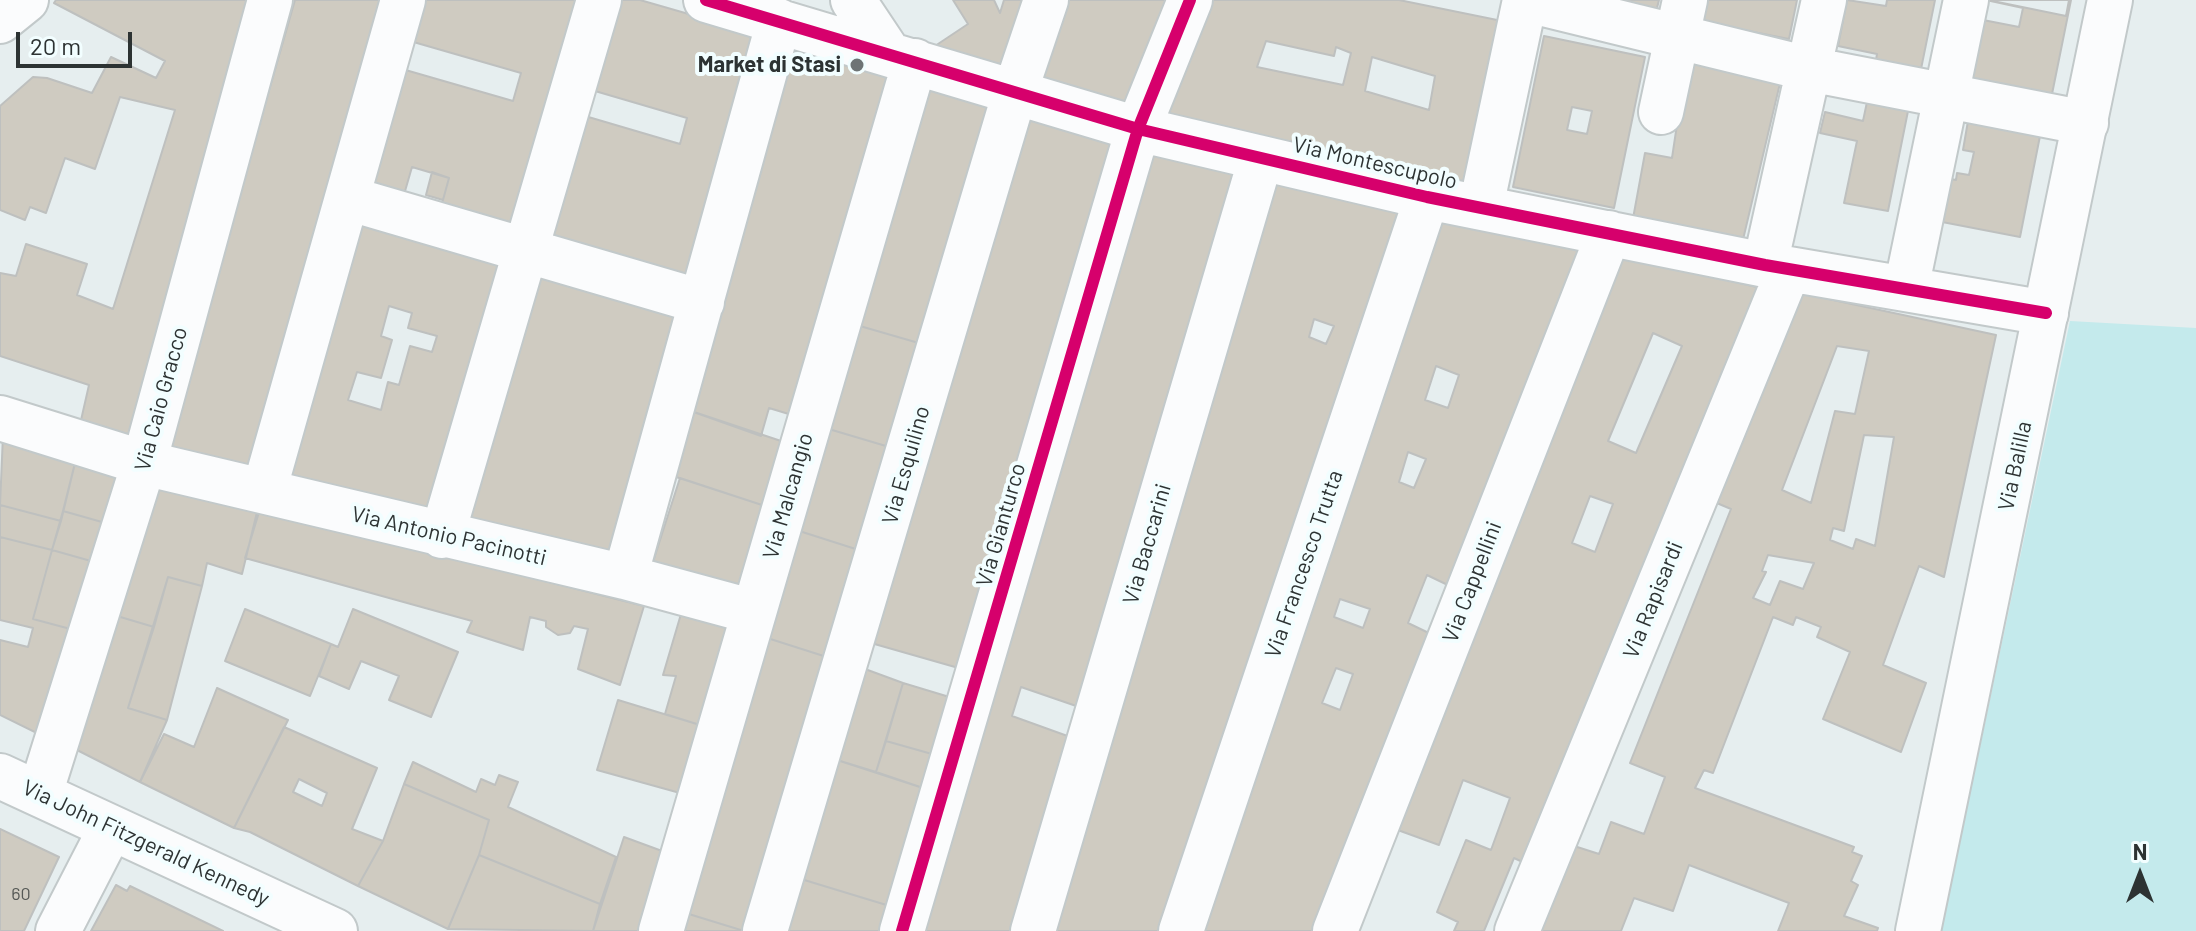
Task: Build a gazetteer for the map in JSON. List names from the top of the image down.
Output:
{
  "streets": {
    "street": [
      "Via Montescupolo",
      "Via Caio Gracco",
      "Via Esquilino",
      "Via Balilla",
      "Via Malcangio",
      "Via Gianturco",
      "Via Antonio Pacinotti",
      "Via Baccarini",
      "Via Francesco Trutta",
      "Via Cappellini",
      "Via Rapisardi",
      "Via John Fitzgerald Kennedy"
    ]
  },
  "crossings": [
    ["Via Montescupolo", "Via Esquilino"],
    ["Via Montescupolo", "Via Balilla"],
    ["Via Montescupolo", "Via Malcangio"],
    ["Via Montescupolo", "Via Gianturco"],
    ["Via Montescupolo", "Via Baccarini"],
    ["Via Montescupolo", "Via Francesco Trutta"],
    ["Via Montescupolo", "Via Cappellini"],
    ["Via Montescupolo", "Via Rapisardi"],
    ["Via Caio Gracco", "Via Antonio Pacinotti"],
    ["Via Caio Gracco", "Via John Fitzgerald Kennedy"],
    ["Via Malcangio", "Via Antonio Pacinotti"]
  ],
  "places": ["Market di Stasi"],
  "house_numbers": ["60"],
  "scale_bar": "20 m",
  "north": "top"
}
